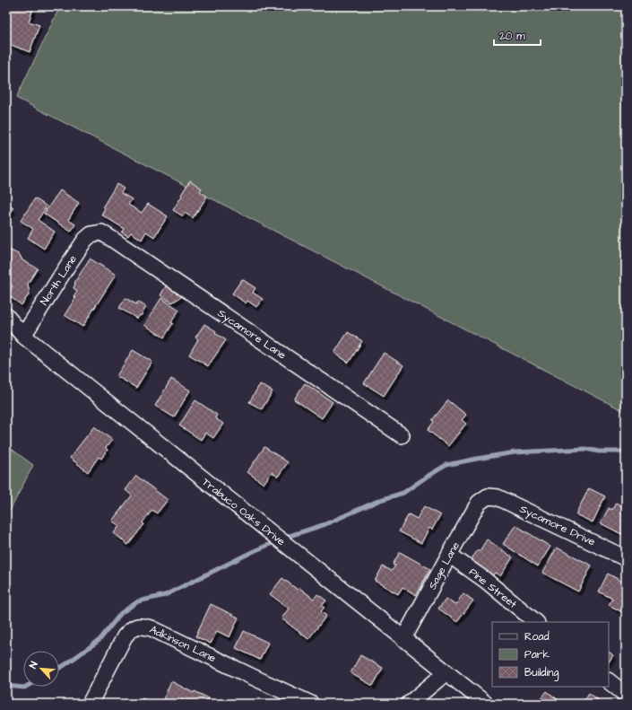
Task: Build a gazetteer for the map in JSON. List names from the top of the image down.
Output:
{
  "streets": {
    "street": [
      "North Lane",
      "Sycamore Lane",
      "Trabuco Oaks Drive",
      "Sycamore Drive",
      "Sage Lane",
      "Pine Street",
      "Adkinson Lane"
    ]
  },
  "crossings": [
    ["North Lane", "Sycamore Lane"],
    ["North Lane", "Trabuco Oaks Drive"],
    ["Trabuco Oaks Drive", "Sage Lane"],
    ["Sycamore Drive", "Sage Lane"],
    ["Sage Lane", "Pine Street"]
  ],
  "legend": ["Road", "Park", "Building"],
  "scale_bar": "20 m",
  "north": "top left"
}
